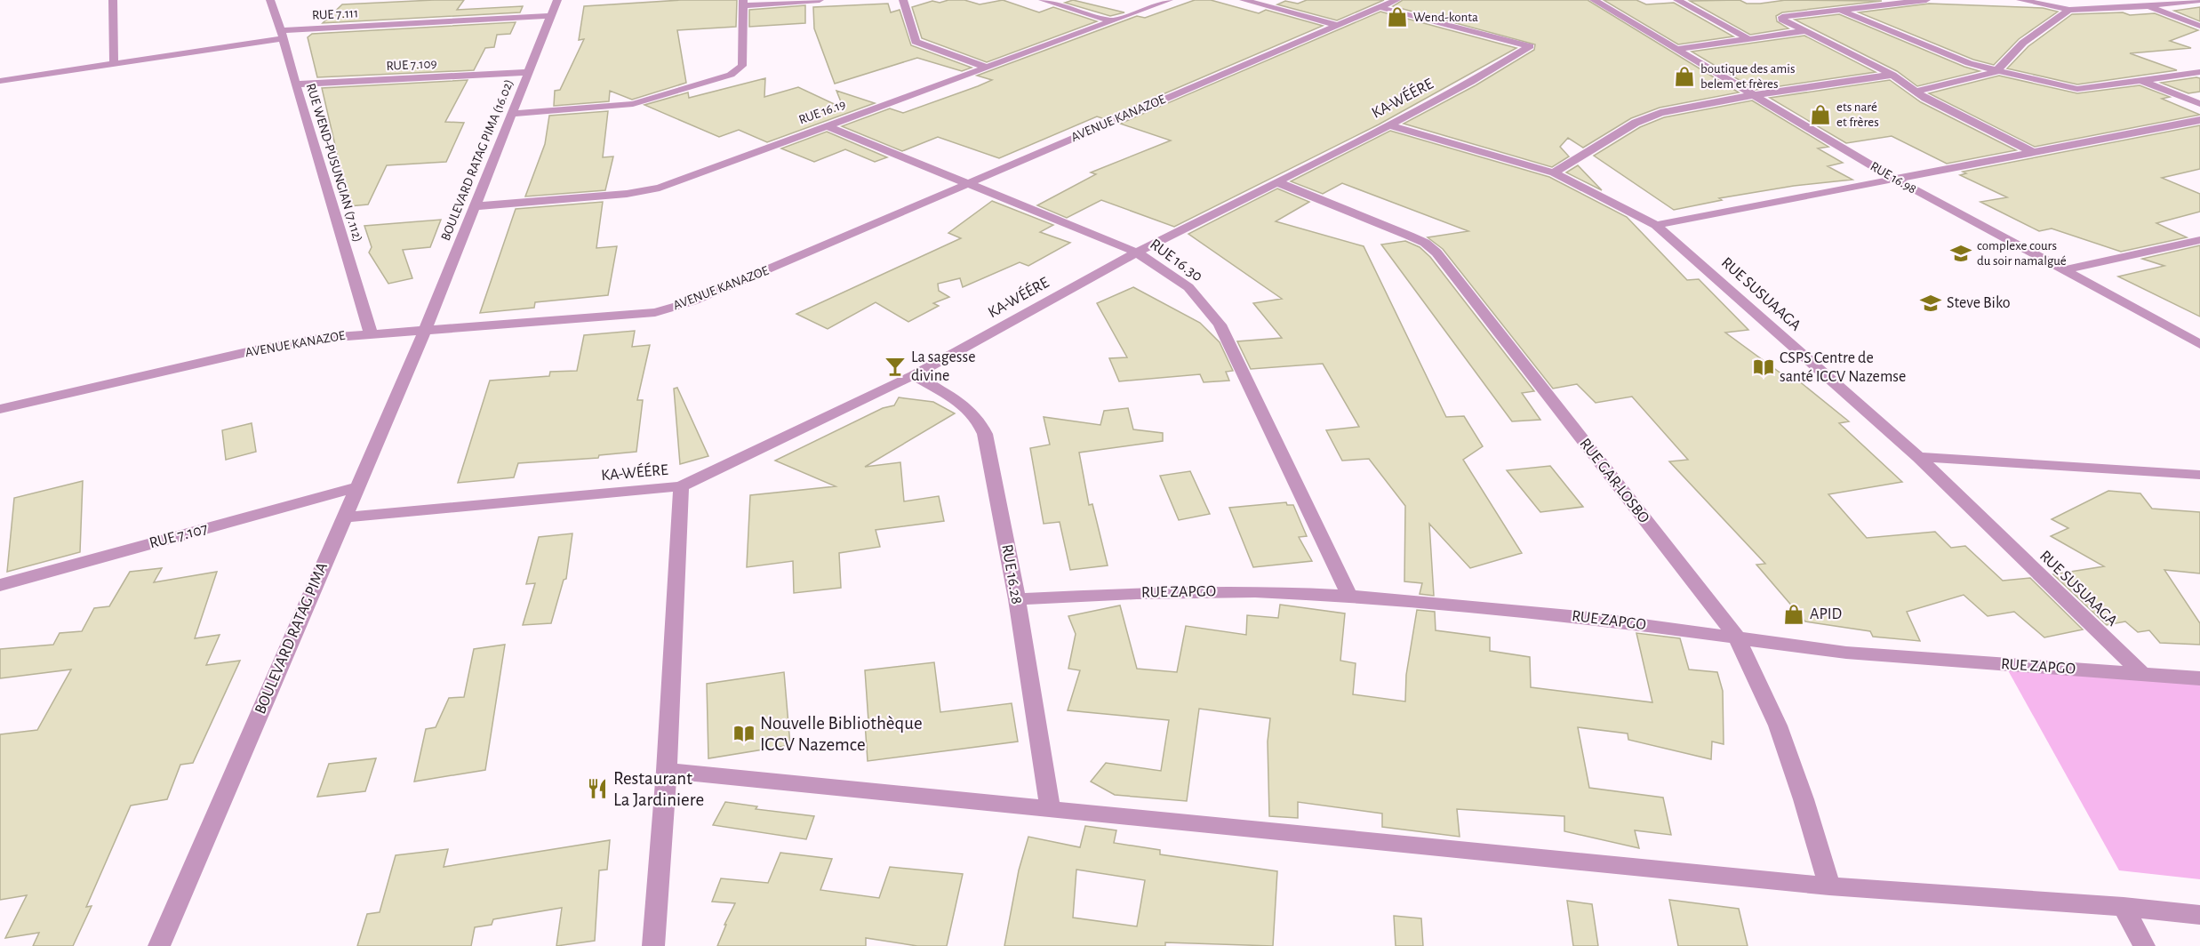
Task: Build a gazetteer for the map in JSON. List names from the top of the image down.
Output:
{
  "streets": {
    "street": [
      "RUE 7.111",
      "RUE 7.109",
      "KA-WÉÉRE",
      "RUE 16.19",
      "AVENUE KANAZOE",
      "BOULEVARD RATAG PIMA (16.02)",
      "RUE WEND-PUSUNGIAN (7.112)",
      "RUE 16.98",
      "RUE 16.30",
      "RUE SUSUAAGA",
      "RUE GAR-LOSBO",
      "RUE 7.107",
      "RUE 16.28",
      "RUE ZAPGO",
      "BOULEVARD RATAG PIMA"
    ]
  },
  "crossings": [
    ["RUE 7.111", "BOULEVARD RATAG PIMA (16.02)"],
    ["RUE 7.111", "RUE WEND-PUSUNGIAN (7.112)"],
    ["RUE 7.109", "BOULEVARD RATAG PIMA (16.02)"],
    ["RUE 7.109", "RUE WEND-PUSUNGIAN (7.112)"],
    ["KA-WÉÉRE", "AVENUE KANAZOE"],
    ["KA-WÉÉRE", "RUE 16.30"],
    ["KA-WÉÉRE", "RUE SUSUAAGA"],
    ["KA-WÉÉRE", "RUE GAR-LOSBO"],
    ["KA-WÉÉRE", "RUE 16.28"],
    ["KA-WÉÉRE", "BOULEVARD RATAG PIMA"],
    ["RUE 16.19", "BOULEVARD RATAG PIMA (16.02)"],
    ["RUE 16.19", "RUE 16.30"],
    ["AVENUE KANAZOE", "BOULEVARD RATAG PIMA (16.02)"],
    ["AVENUE KANAZOE", "RUE WEND-PUSUNGIAN (7.112)"],
    ["AVENUE KANAZOE", "RUE 16.30"],
    ["AVENUE KANAZOE", "BOULEVARD RATAG PIMA"],
    ["BOULEVARD RATAG PIMA (16.02)", "BOULEVARD RATAG PIMA"],
    ["RUE 16.30", "RUE ZAPGO"],
    ["RUE SUSUAAGA", "RUE ZAPGO"],
    ["RUE GAR-LOSBO", "RUE ZAPGO"],
    ["RUE 7.107", "BOULEVARD RATAG PIMA"],
    ["RUE 16.28", "RUE ZAPGO"]
  ],
  "places": {
    "shop": [
      "Wend-konta",
      "boutique des amis belem et frères",
      "ets naré et frères",
      "APID"
    ],
    "school or university": ["complexe cours du soir namalgué", "Steve Biko"],
    "bar": ["La sagesse divine"],
    "library": ["CSPS Centre de santé ICCV Nazemse", "Nouvelle Bibliothèque ICCV Nazemce"],
    "restaurant": ["Restaurant La Jardiniere"]
  }
}
